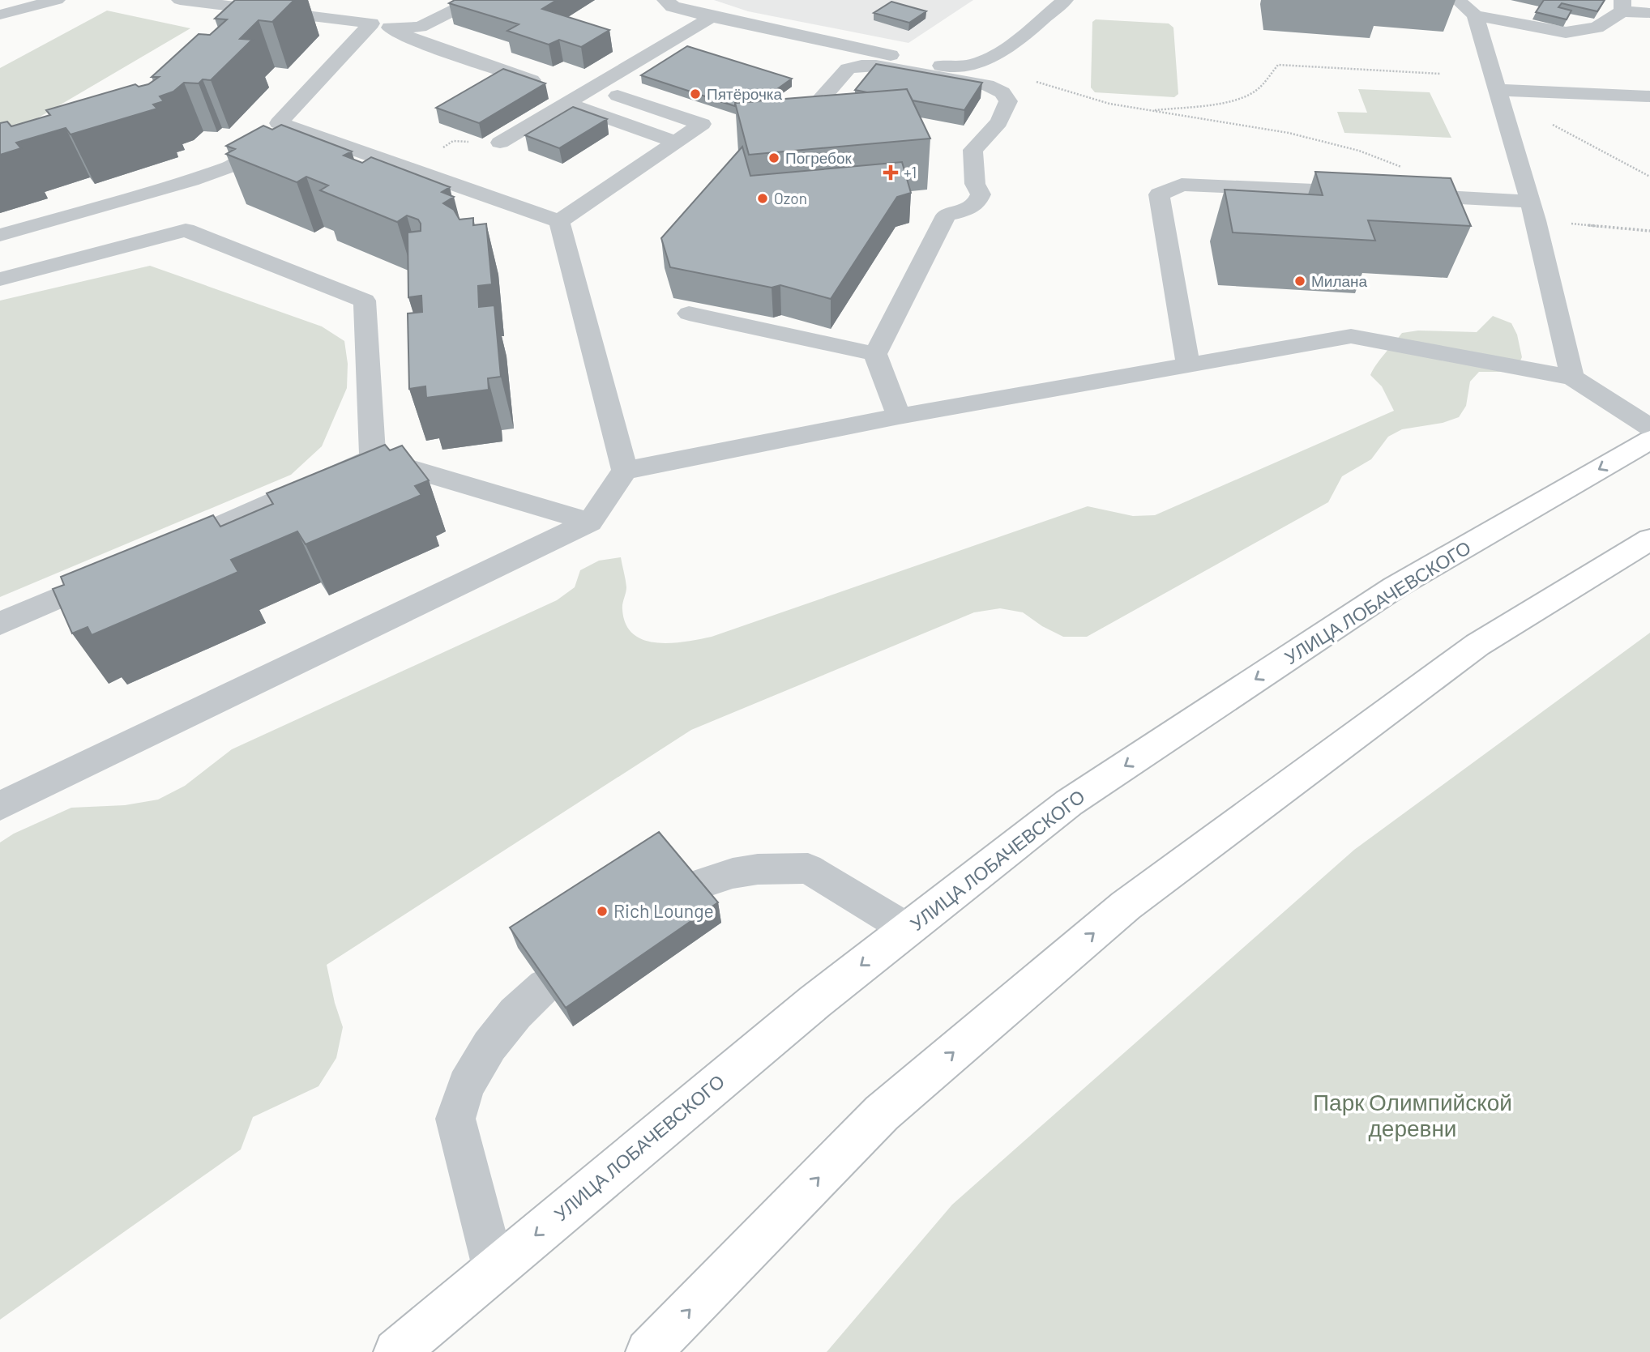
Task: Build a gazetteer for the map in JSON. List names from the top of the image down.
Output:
{
  "streets": {
    "main road": ["УЛИЦА ЛОБАЧЕВСКОГО"]
  },
  "parks": ["Парк Олимпийской деревни"],
  "places": {
    "other": [
      "Пятёрочка",
      "Погребок",
      "Ozon",
      "Милана",
      "Rich Lounge"
    ],
    "health": ["+1"]
  }
}
